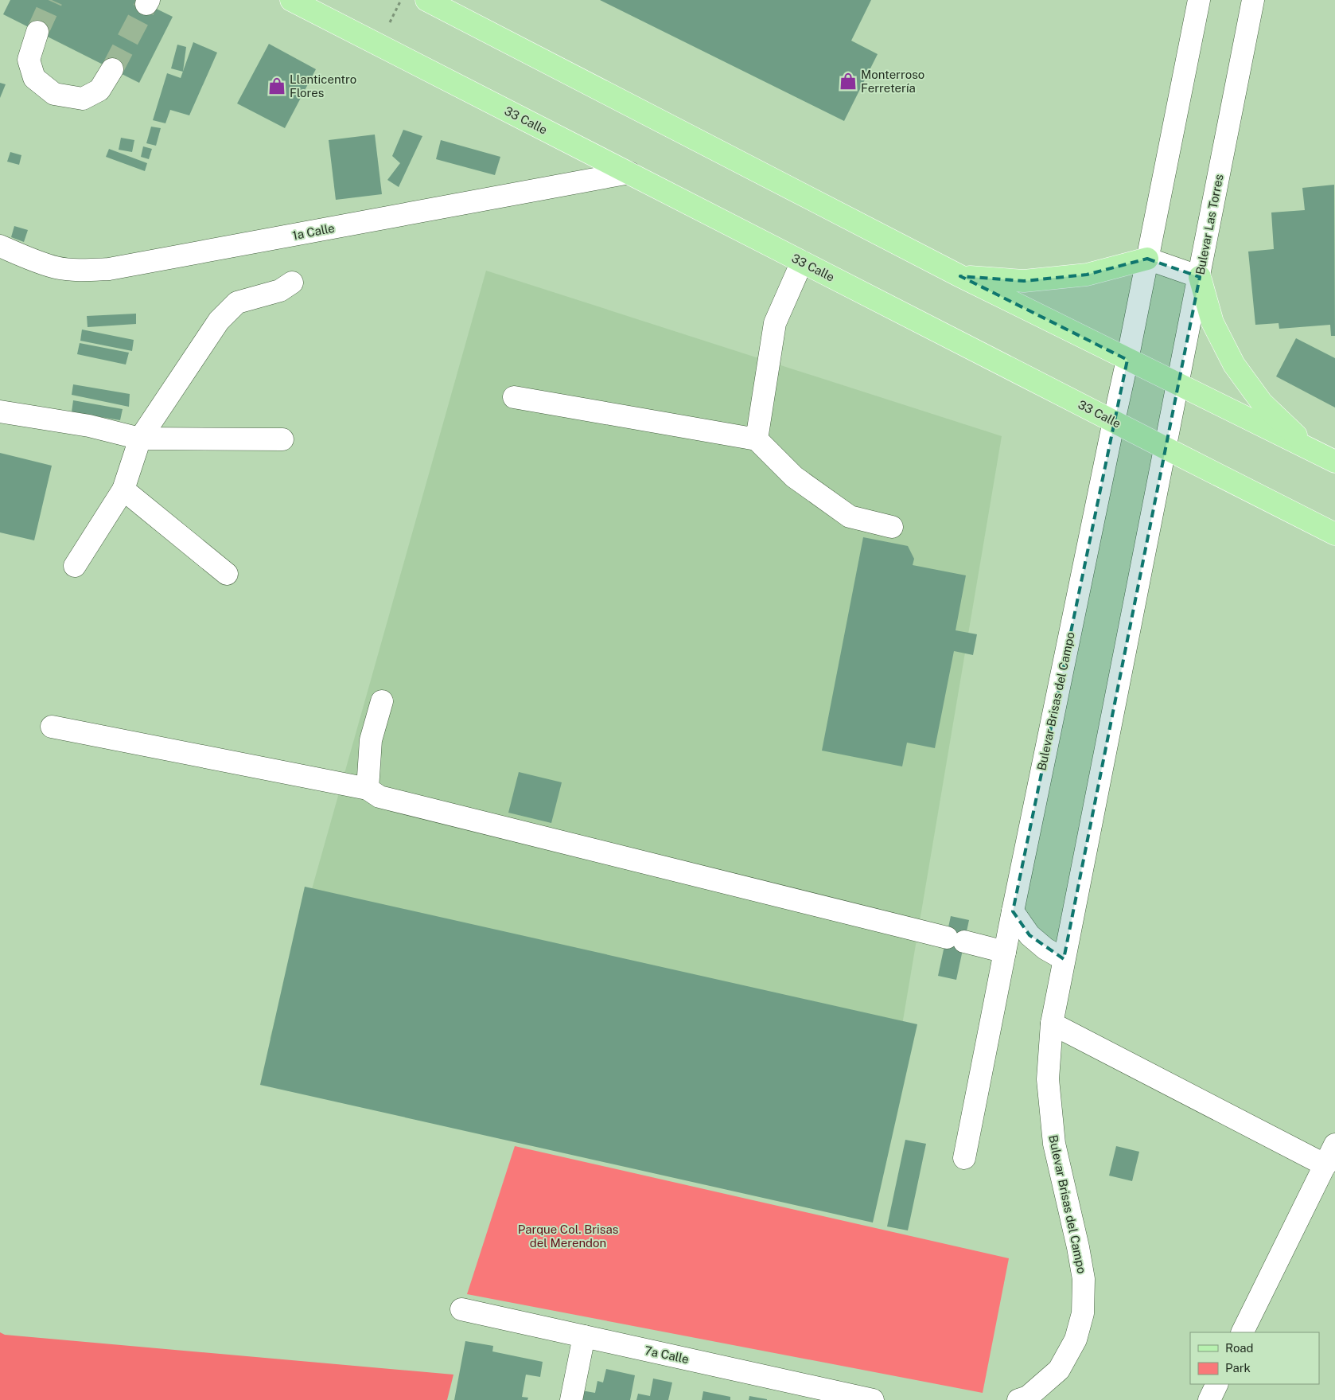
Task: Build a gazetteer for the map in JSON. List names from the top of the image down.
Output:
{
  "streets": {
    "main road": ["33 Calle"],
    "street": [
      "Bulevar Las Torres",
      "1a Calle",
      "Bulevar Brisas del Campo",
      "7a Calle"
    ]
  },
  "crossings": [
    ["33 Calle", "Bulevar Las Torres"],
    ["33 Calle", "1a Calle"],
    ["33 Calle", "Bulevar Brisas del Campo"],
    ["Bulevar Las Torres", "Bulevar Brisas del Campo"]
  ],
  "parks": ["Parque Col. Brisas del Merendon"],
  "places": {
    "shop": ["Monterroso Ferretería", "Llanticentro Flores"]
  },
  "legend": ["Road", "Park"]
}
